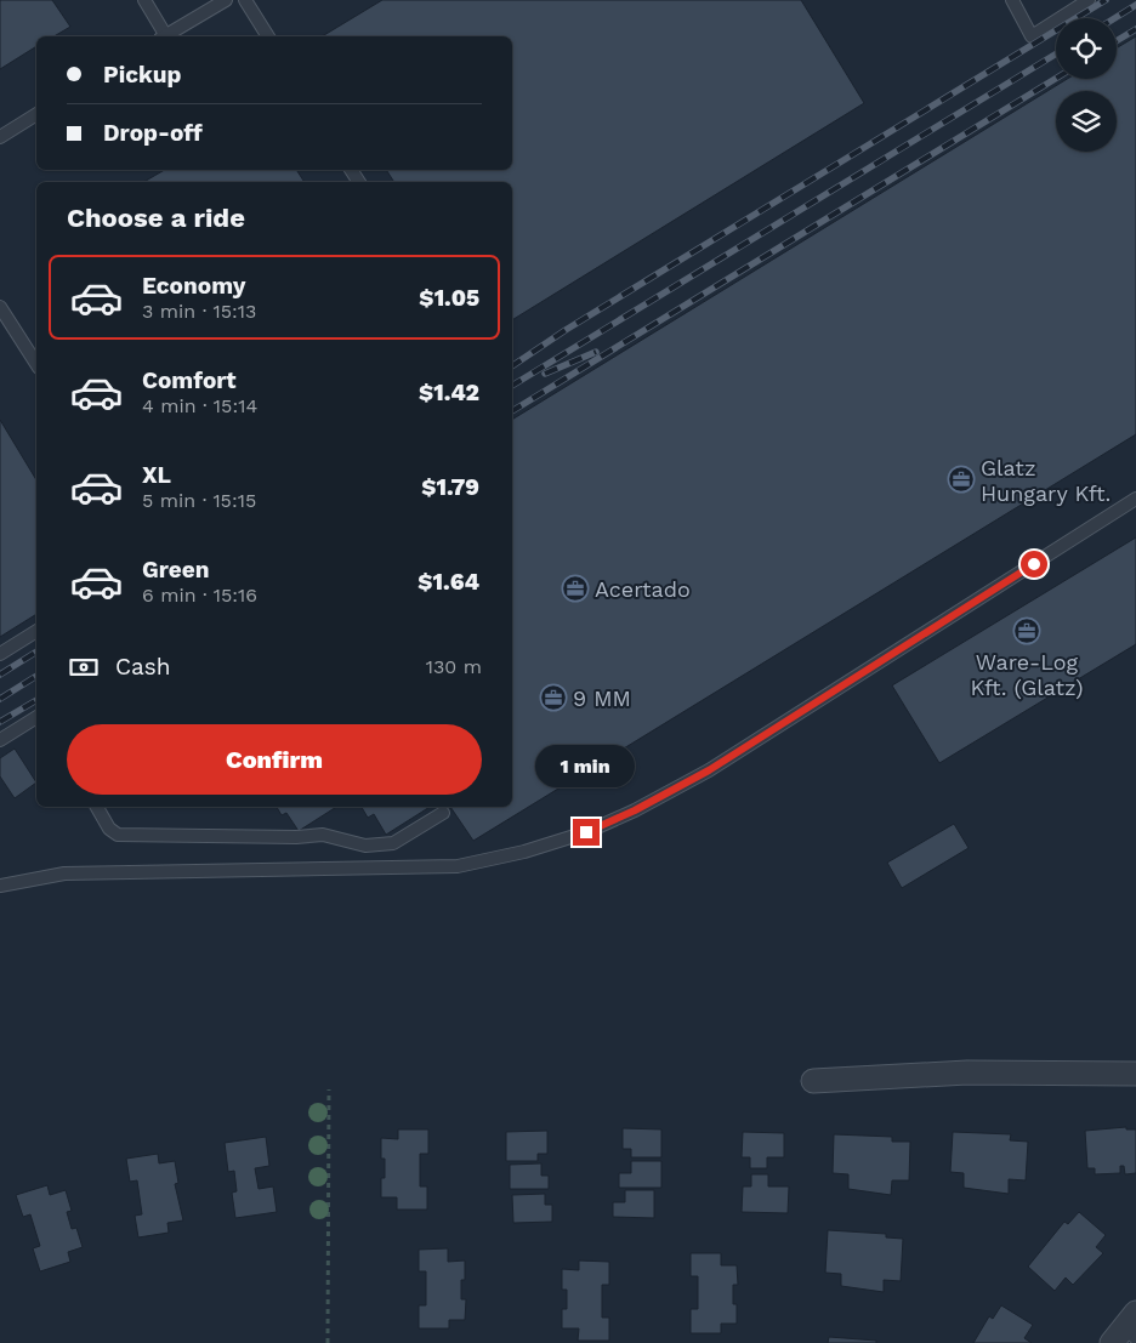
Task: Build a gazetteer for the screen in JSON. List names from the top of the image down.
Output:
{
  "places": {
    "office": [
      "Glatz Hungary Kft.",
      "Acertado",
      "Ware-Log Kft. (Glatz)",
      "9 MM"
    ]
  },
  "page": {
    "banner": ["Pickup", "Drop-off"],
    "heading": "Choose a ride",
    "list": [
      {
        "name": "Economy",
        "note": "3 min · 15:13",
        "value": "$1.05"
      },
      {
        "name": "Comfort",
        "note": "4 min · 15:14",
        "value": "$1.42"
      },
      {
        "name": "XL",
        "note": "5 min · 15:15",
        "value": "$1.79"
      },
      {
        "name": "Green",
        "note": "6 min · 15:16",
        "value": "$1.64"
      }
    ],
    "pay": ["Cash", "130 m"],
    "buttons": "Confirm",
    "bubble": "1 min"
  }
}
